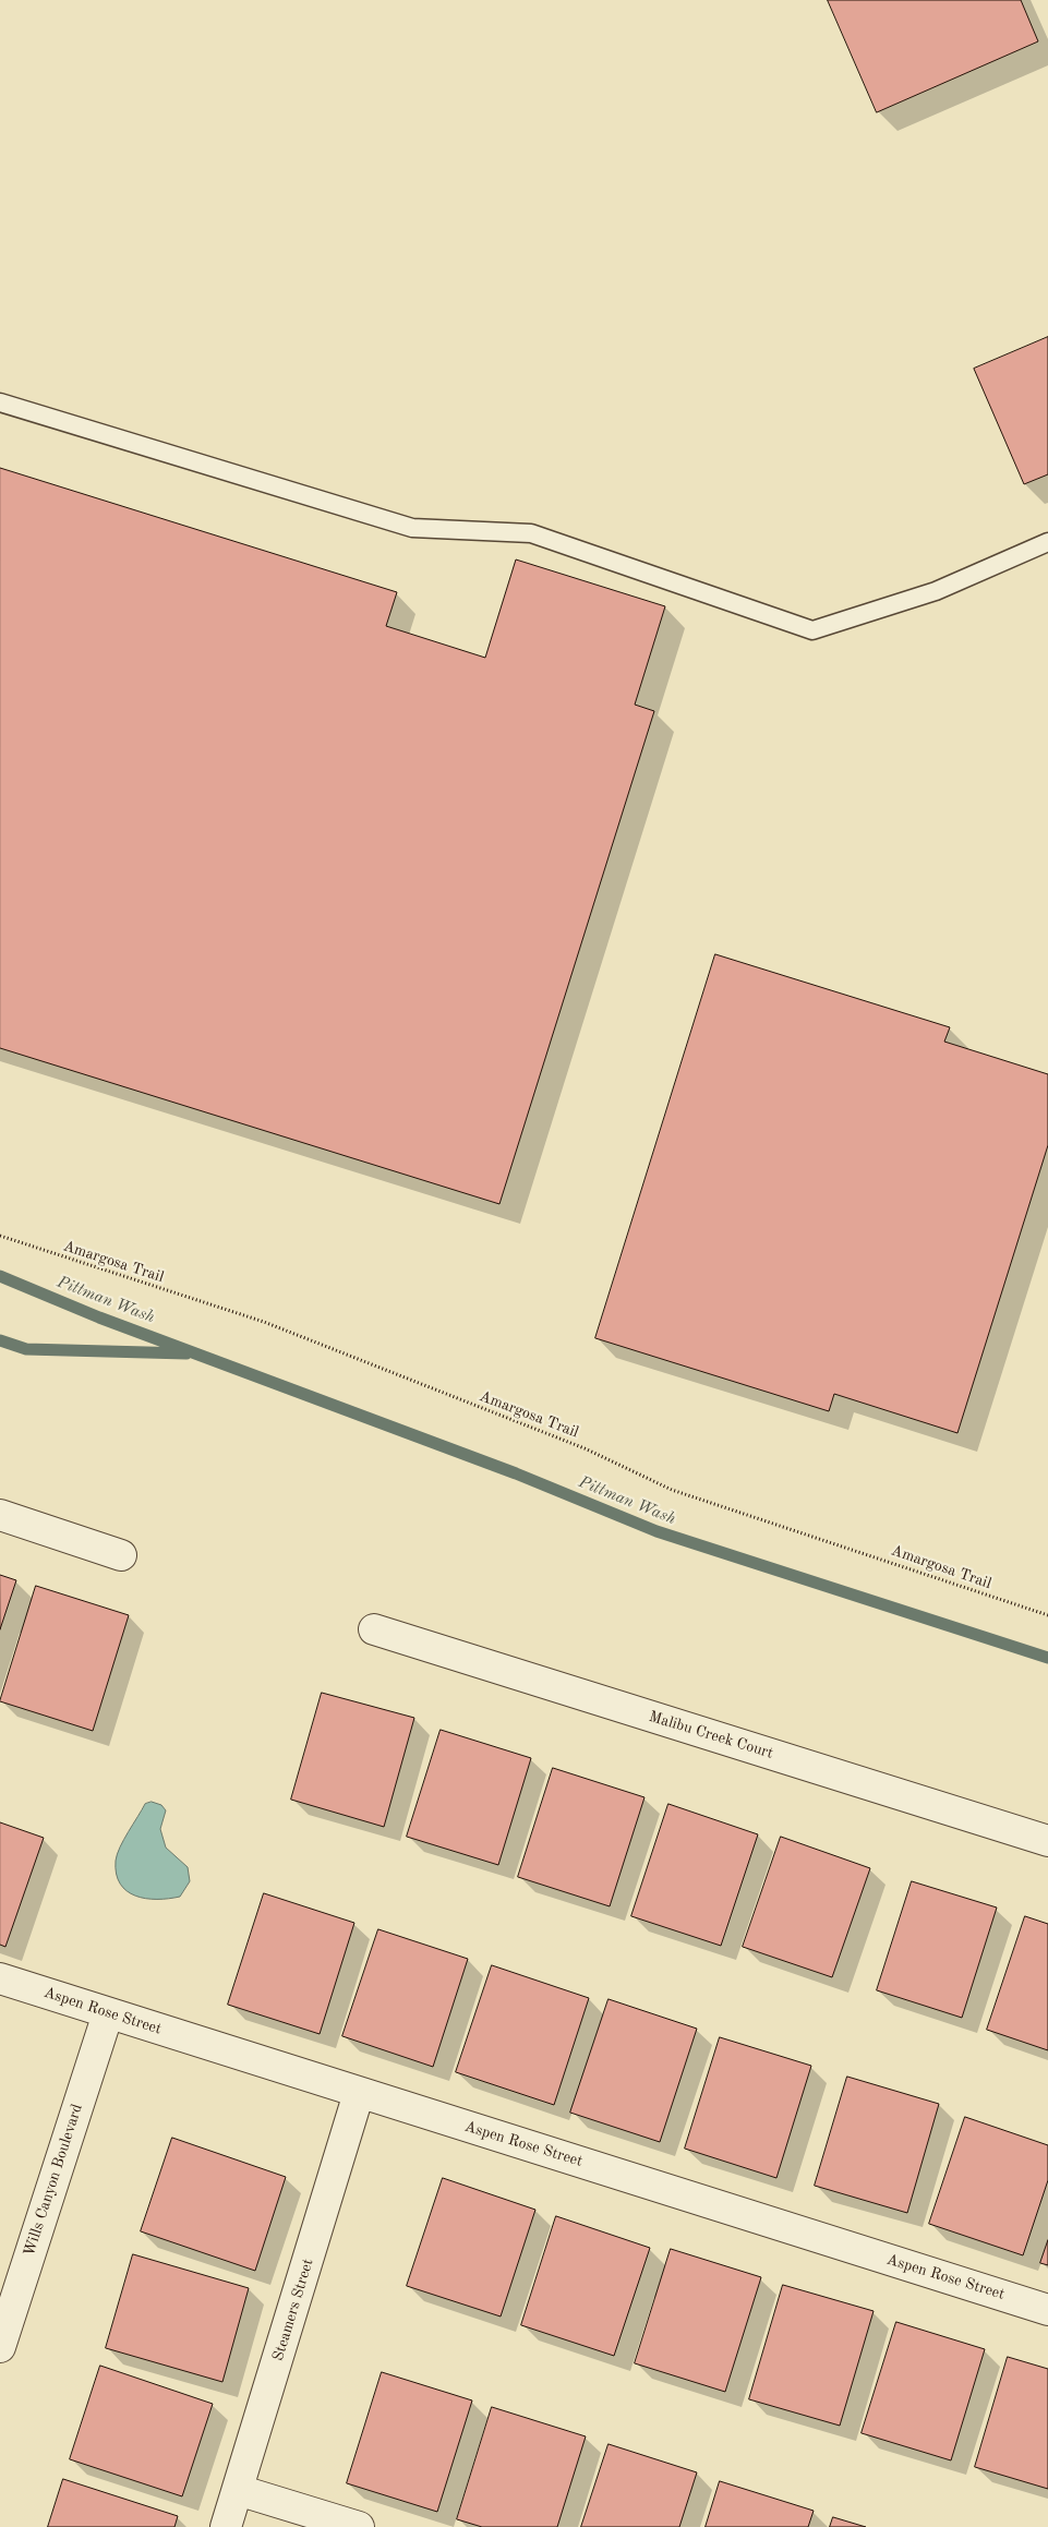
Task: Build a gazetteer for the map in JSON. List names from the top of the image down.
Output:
{
  "streets": {
    "street": [
      "Malibu Creek Court",
      "Aspen Rose Street",
      "Wills Canyon Boulevard",
      "Steamers Street"
    ],
    "path": ["Amargosa Trail"]
  },
  "crossings": [
    ["Aspen Rose Street", "Wills Canyon Boulevard"],
    ["Aspen Rose Street", "Steamers Street"]
  ],
  "water": ["Pittman Wash"]
}
